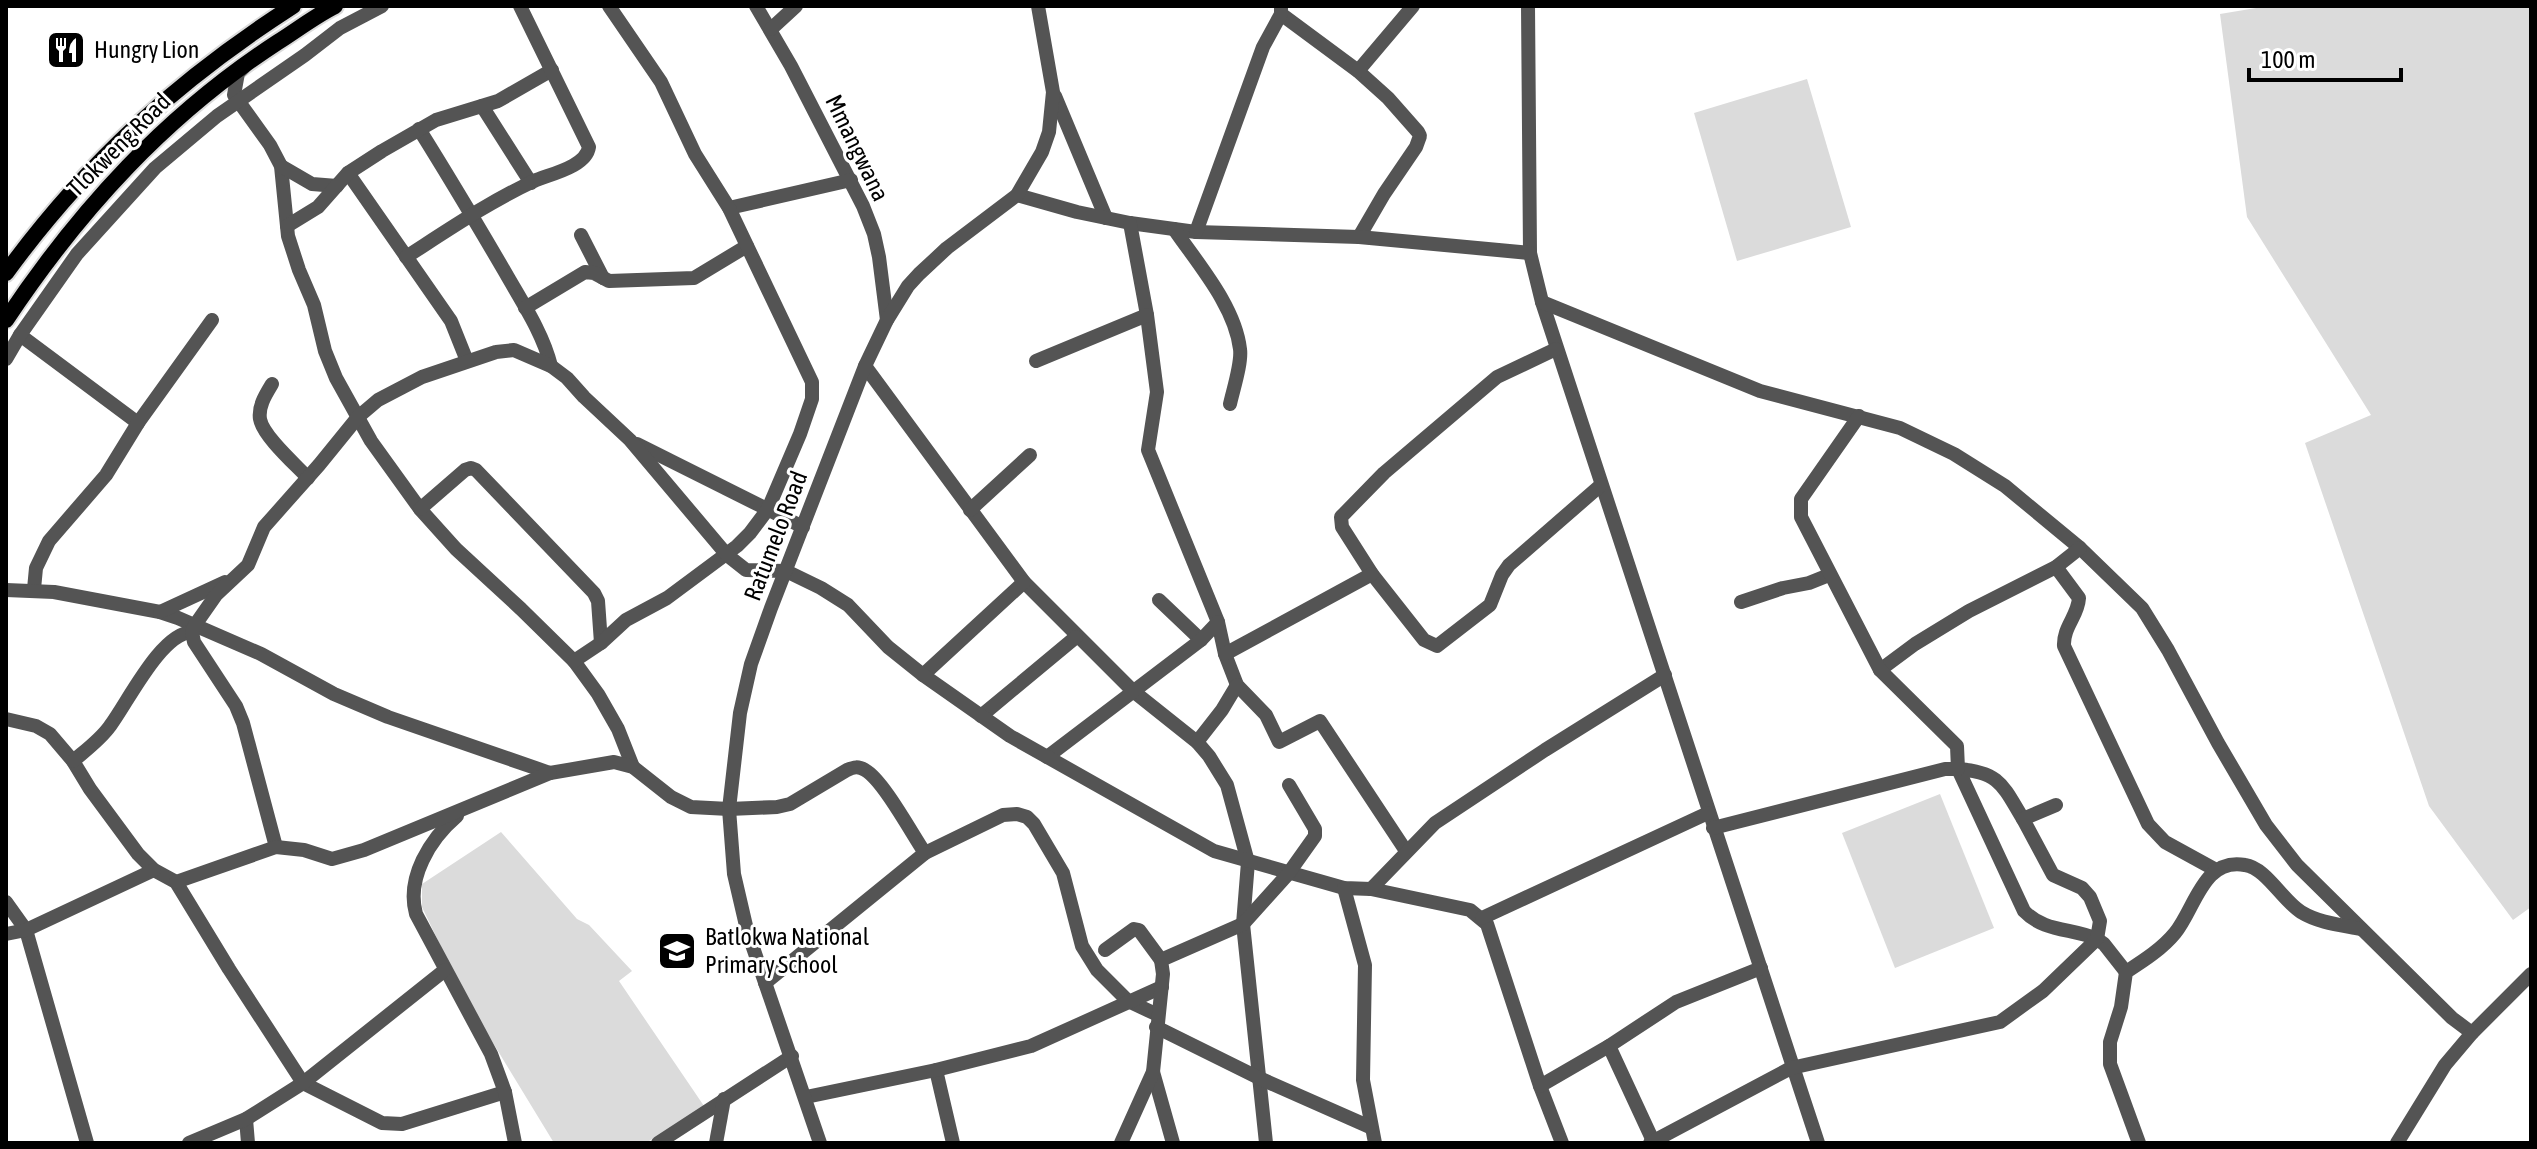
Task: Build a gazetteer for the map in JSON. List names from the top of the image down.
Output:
{
  "streets": {
    "main road": ["Tlokweng Road"],
    "street": ["Mmangwana", "Ratumelo Road"]
  },
  "crossings": [
    ["Mmangwana", "Ratumelo Road"]
  ],
  "places": {
    "restaurant": ["Hungry Lion"],
    "school or university": ["Batlokwa National Primary School"]
  },
  "scale_bar": "100 m"
}
